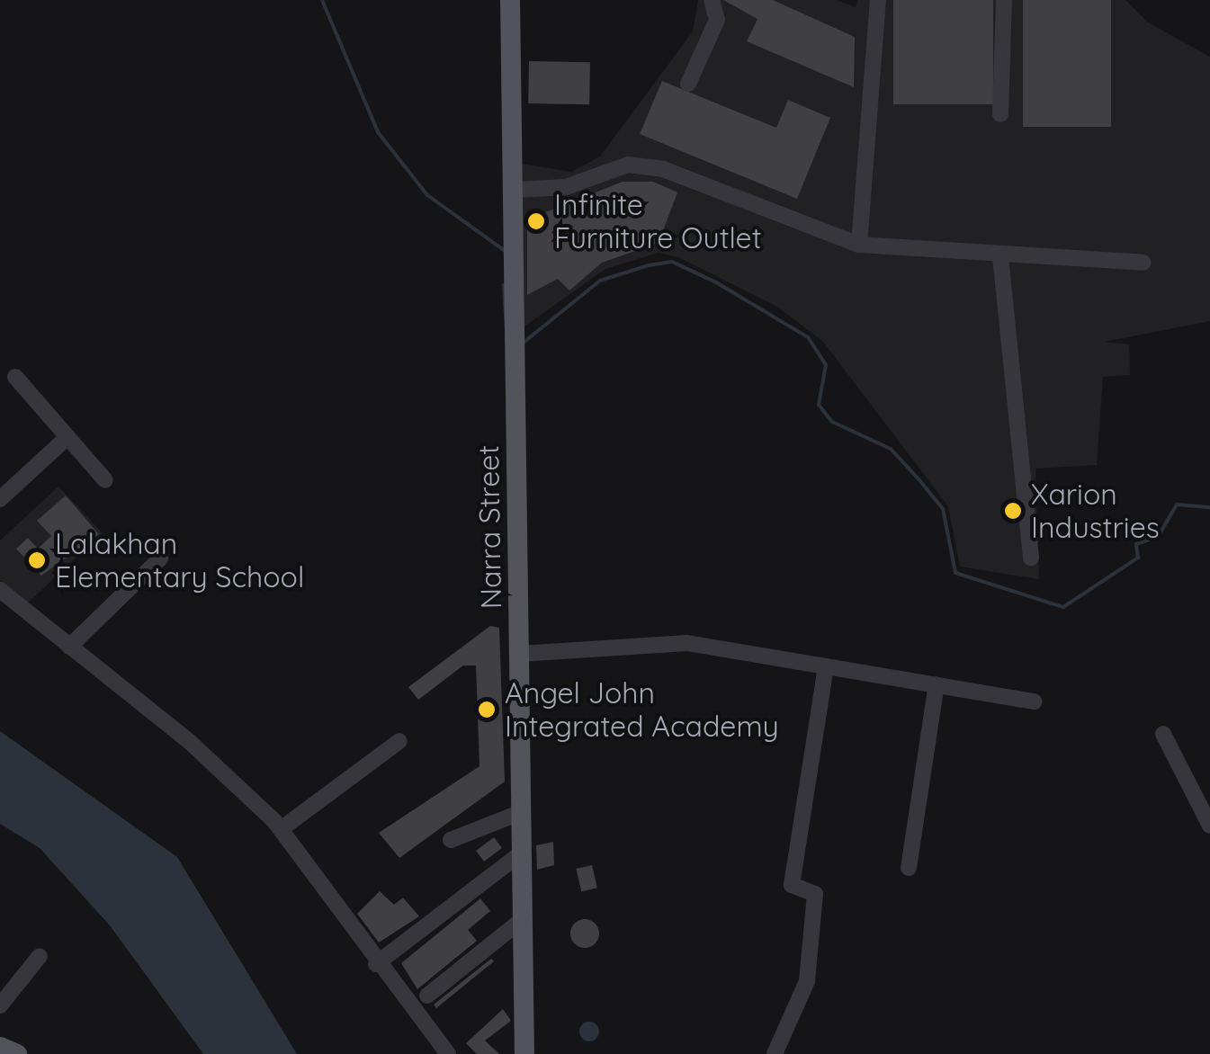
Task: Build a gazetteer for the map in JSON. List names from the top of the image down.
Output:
{
  "streets": {
    "main road": ["Narra Street"]
  },
  "places": [
    "Infinite Furniture Outlet",
    "Xarion Industries",
    "Lalakhan Elementary School",
    "Angel John Integrated Academy"
  ]
}
